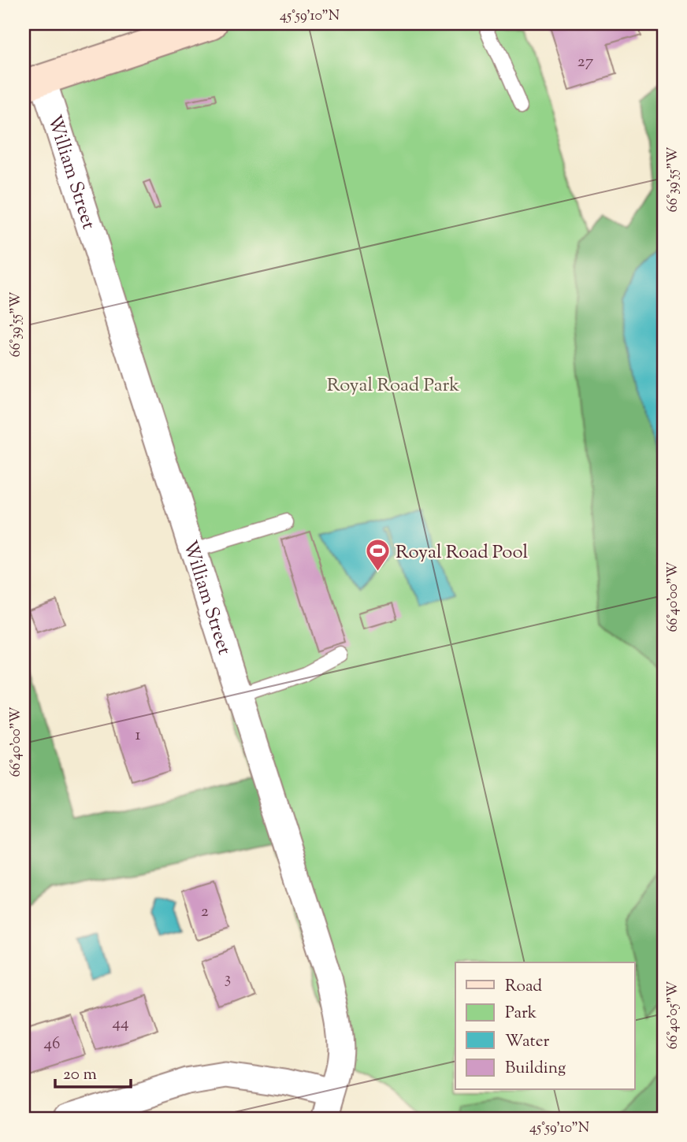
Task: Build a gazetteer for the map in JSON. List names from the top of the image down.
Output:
{
  "streets": {
    "street": ["William Street"]
  },
  "parks": ["Royal Road Park"],
  "places": {
    "sports": ["Royal Road Pool"]
  },
  "house_numbers": [
    "27",
    "1",
    "2",
    "3",
    "44",
    "46"
  ],
  "legend": [
    "Road",
    "Park",
    "Water",
    "Building"
  ],
  "scale_bar": "20 m",
  "coordinates": [
    "45°59'10\"N",
    "66°39'55\"W",
    "66°40'00\"W",
    "66°40'05\"W"
  ]
}
